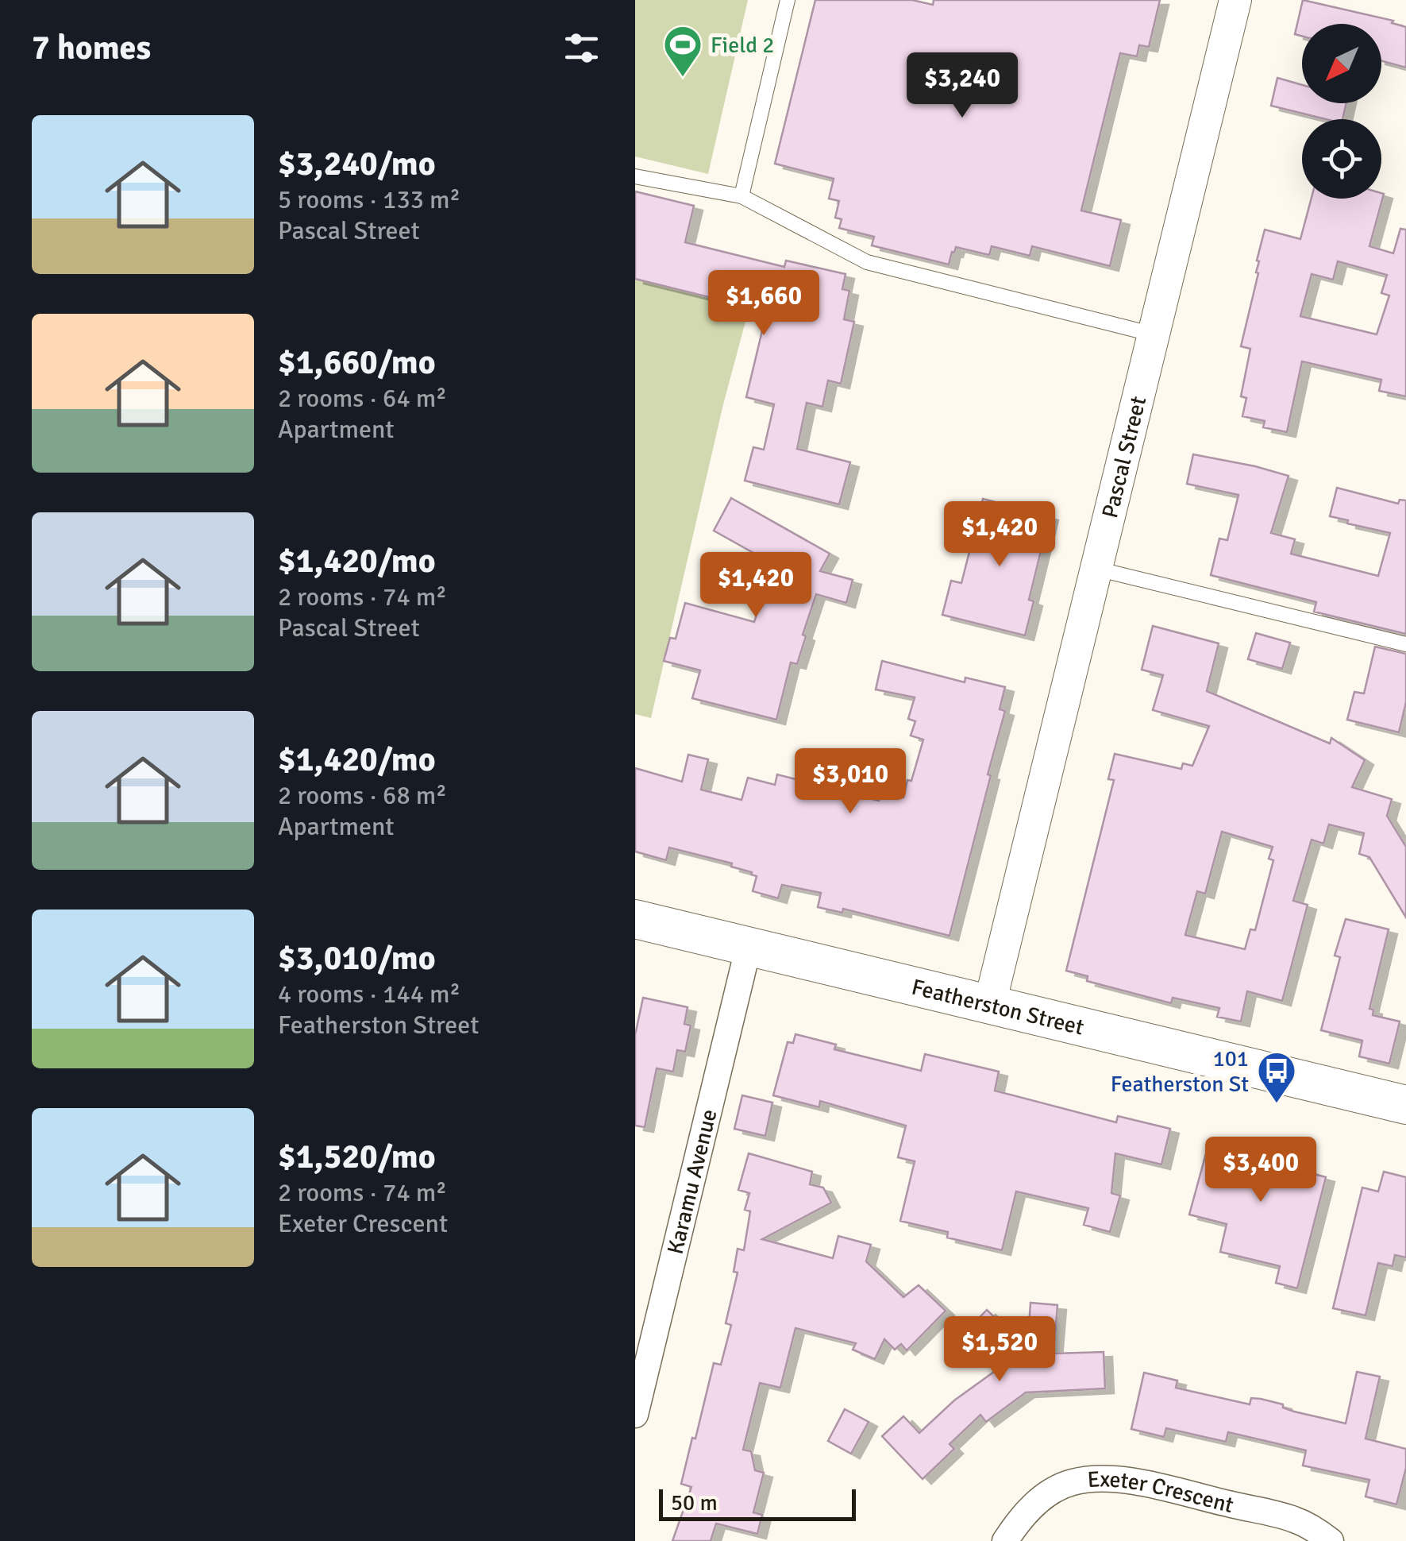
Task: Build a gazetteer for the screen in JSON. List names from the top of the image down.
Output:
{
  "streets": {
    "main road": ["Featherston Street"],
    "street": ["Pascal Street", "Karamu Avenue", "Exeter Crescent"]
  },
  "crossings": [
    ["Pascal Street", "Featherston Street"],
    ["Featherston Street", "Karamu Avenue"]
  ],
  "places": {
    "sports": ["Field 2"],
    "bus stop": ["101 Featherston St"]
  },
  "scale_bar": "50 m",
  "north": "bottom left",
  "page": {
    "heading": "7 homes",
    "price": [
      "$3,240",
      "$1,660",
      "$1,420",
      "$1,420",
      "$3,010",
      "$3,400",
      "$1,520"
    ],
    "list": [
      {
        "name": "$3,240/mo",
        "note": "5 rooms · 133 m² · Pascal Street"
      },
      {
        "name": "$1,660/mo",
        "note": "2 rooms · 64 m² · Apartment"
      },
      {
        "name": "$1,420/mo",
        "note": "2 rooms · 74 m² · Pascal Street"
      },
      {
        "name": "$1,420/mo",
        "note": "2 rooms · 68 m² · Apartment"
      },
      {
        "name": "$3,010/mo",
        "note": "4 rooms · 144 m² · Featherston Street"
      },
      {
        "name": "$1,520/mo",
        "note": "2 rooms · 74 m² · Exeter Crescent"
      }
    ],
    "scale": "50 m"
  }
}
